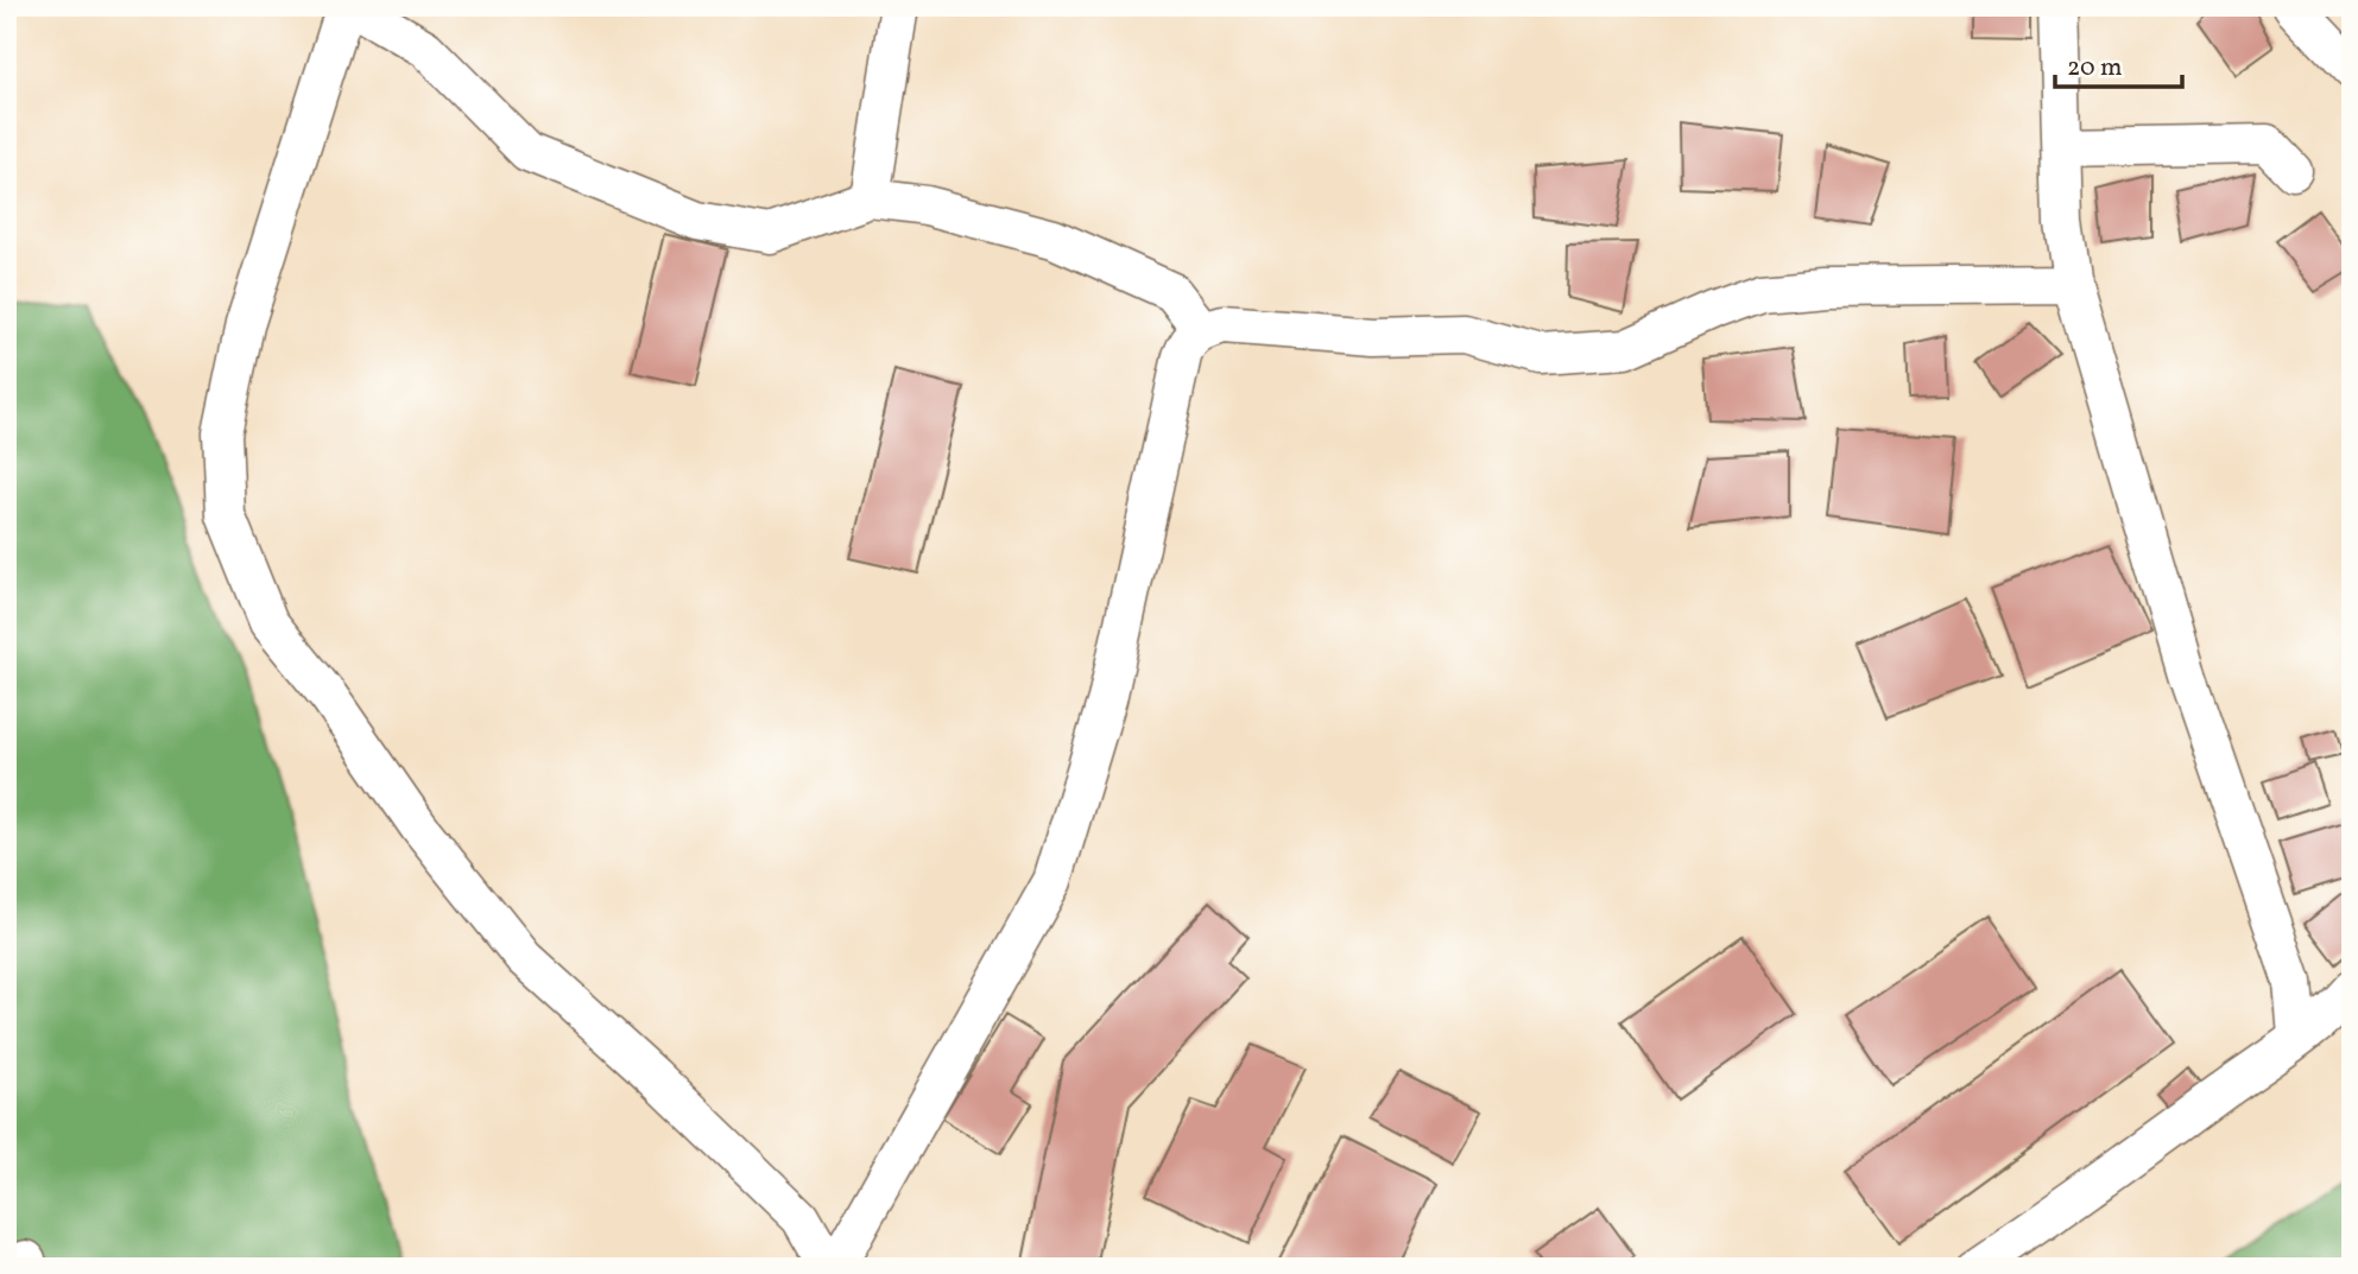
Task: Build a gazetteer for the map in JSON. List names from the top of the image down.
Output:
{
  "scale_bar": "20 m"
}
